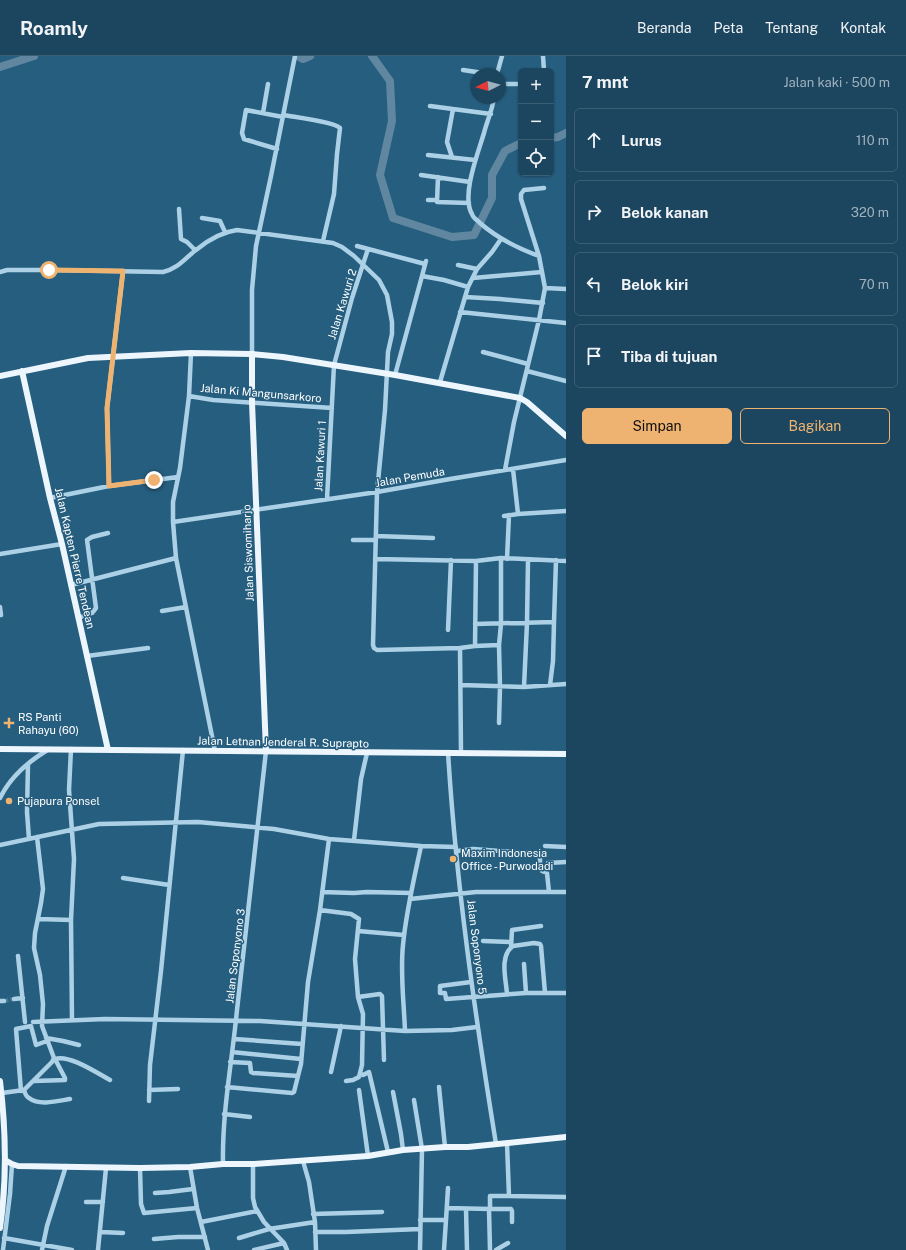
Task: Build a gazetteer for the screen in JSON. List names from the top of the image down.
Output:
{
  "streets": {
    "main road": ["Jalan Siswomiharjo", "Jalan Kapten Pierre Tendean", "Jalan Letnan Jenderal R. Suprapto"],
    "street": [
      "Jalan Kawuri 2",
      "Jalan Ki Mangunsarkoro",
      "Jalan Kawuri 1",
      "Jalan Pemuda",
      "Jalan Soponyono 5",
      "Jalan Soponyono 3"
    ]
  },
  "crossings": [
    ["Jalan Kawuri 2", "Jalan Kawuri 1"],
    ["Jalan Ki Mangunsarkoro", "Jalan Kawuri 1"],
    ["Jalan Ki Mangunsarkoro", "Jalan Siswomiharjo"],
    ["Jalan Kawuri 1", "Jalan Pemuda"],
    ["Jalan Pemuda", "Jalan Siswomiharjo"],
    ["Jalan Siswomiharjo", "Jalan Letnan Jenderal R. Suprapto"],
    ["Jalan Siswomiharjo", "Jalan Soponyono 3"],
    ["Jalan Kapten Pierre Tendean", "Jalan Letnan Jenderal R. Suprapto"],
    ["Jalan Letnan Jenderal R. Suprapto", "Jalan Soponyono 5"],
    ["Jalan Letnan Jenderal R. Suprapto", "Jalan Soponyono 3"]
  ],
  "places": {
    "health": ["RS Panti Rahayu (60)"],
    "other": ["Pujapura Ponsel", "Maxim Indonesia Office - Purwodadi"]
  },
  "north": "left",
  "page": {
    "header": "Roamly",
    "nav": [
      "Beranda",
      "Peta",
      "Tentang",
      "Kontak"
    ],
    "heading": ["7 mnt", "Jalan kaki · 500 m"],
    "map_buttons": ["+", "−"],
    "list": [
      ["Lurus", "110 m"],
      ["Belok kanan", "320 m"],
      ["Belok kiri", "70 m"],
      "Tiba di tujuan"
    ],
    "buttons": ["Simpan", "Bagikan"]
  }
}
